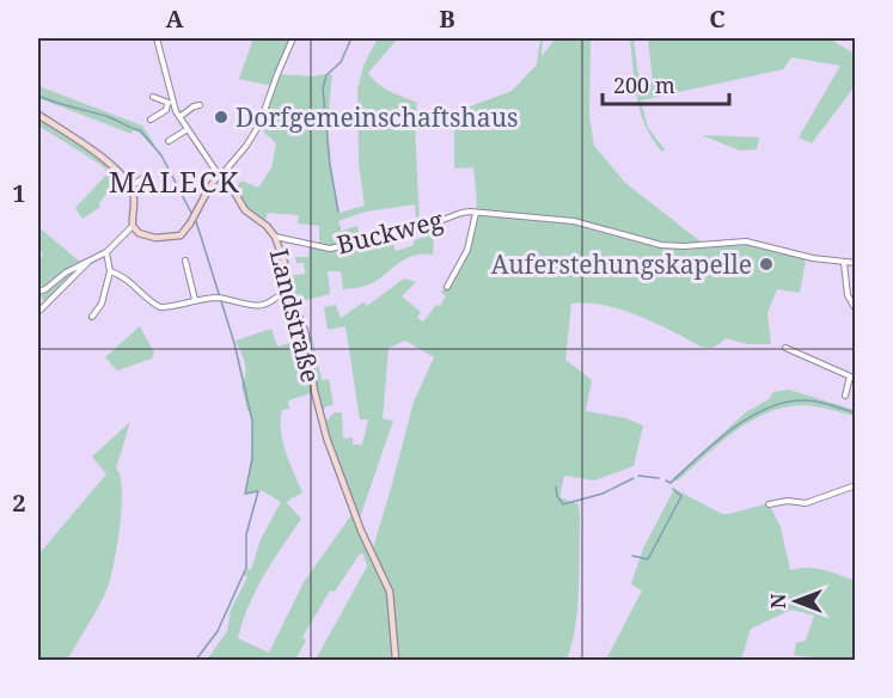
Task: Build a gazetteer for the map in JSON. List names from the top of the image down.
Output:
{
  "streets": {
    "street": ["Buckweg", "Landstraße"]
  },
  "crossings": [
    ["Buckweg", "Landstraße"]
  ],
  "districts": ["MALECK"],
  "places": ["Dorfgemeinschaftshaus", "Auferstehungskapelle"],
  "scale_bar": "200 m",
  "north": "left",
  "grid": {
    "columns": ["A", "B", "C"],
    "rows": ["1", "2"]
  }
}
